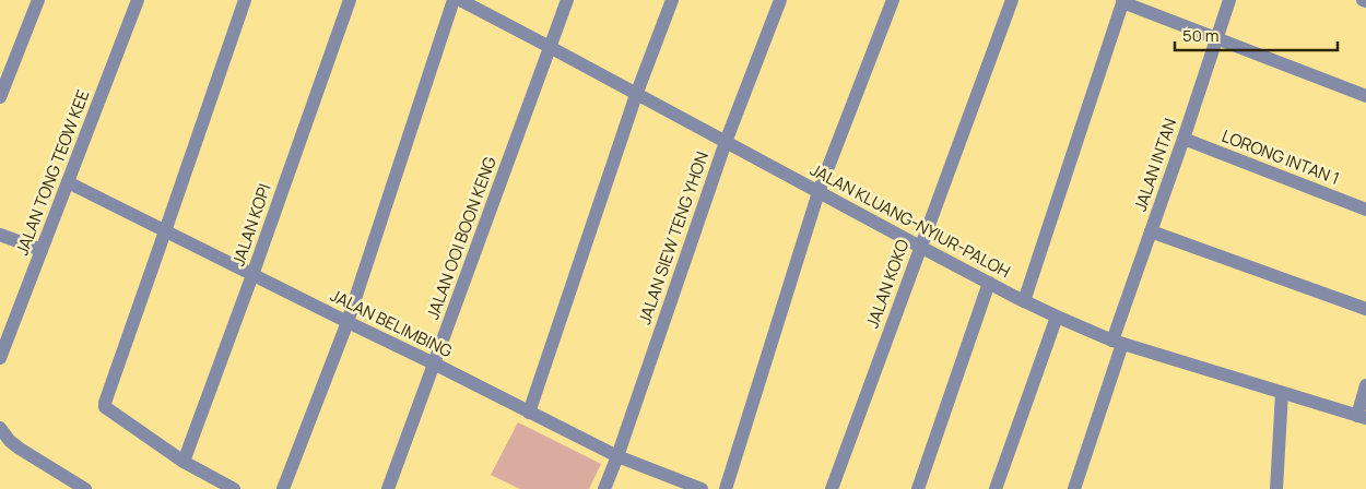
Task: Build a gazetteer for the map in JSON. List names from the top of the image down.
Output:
{
  "streets": {
    "street": [
      "LORONG INTAN 1",
      "JALAN INTAN",
      "JALAN TONG TEOW KEE",
      "JALAN KLUANG-NYIUR-PALOH",
      "JALAN KOPI",
      "JALAN OOI BOON KENG",
      "JALAN SIEW TENG YHON",
      "JALAN KOKO",
      "JALAN BELIMBING"
    ]
  },
  "crossings": [
    ["LORONG INTAN 1", "JALAN INTAN"],
    ["JALAN INTAN", "JALAN KLUANG-NYIUR-PALOH"],
    ["JALAN TONG TEOW KEE", "JALAN BELIMBING"],
    ["JALAN KLUANG-NYIUR-PALOH", "JALAN OOI BOON KENG"],
    ["JALAN KLUANG-NYIUR-PALOH", "JALAN SIEW TENG YHON"],
    ["JALAN KLUANG-NYIUR-PALOH", "JALAN KOKO"],
    ["JALAN KOPI", "JALAN BELIMBING"],
    ["JALAN OOI BOON KENG", "JALAN BELIMBING"],
    ["JALAN SIEW TENG YHON", "JALAN BELIMBING"]
  ],
  "scale_bar": "50 m"
}
